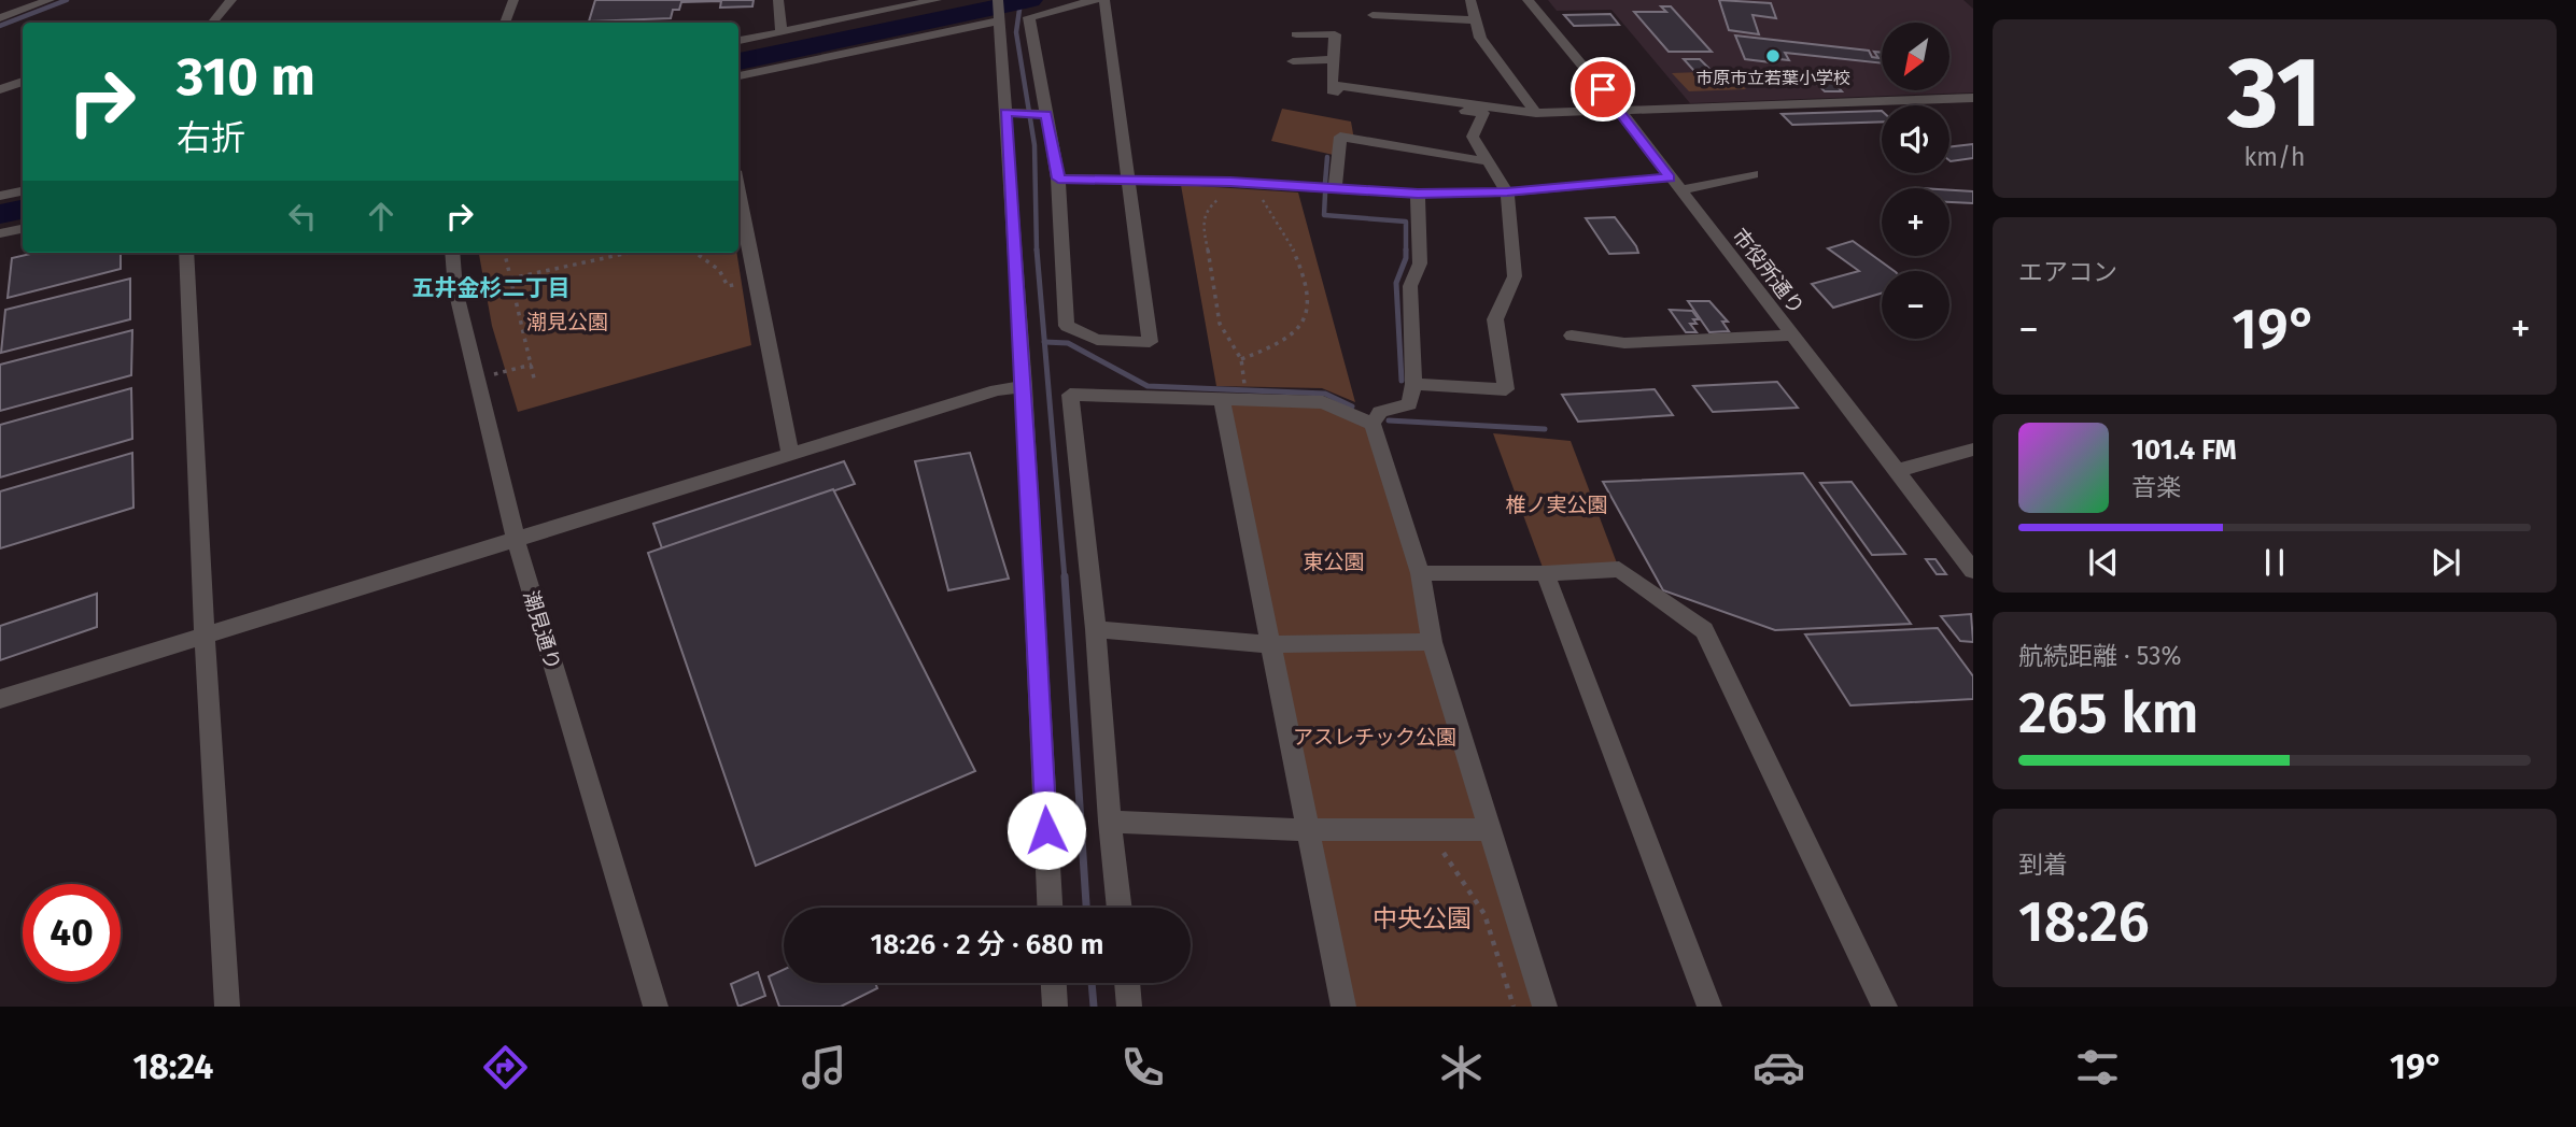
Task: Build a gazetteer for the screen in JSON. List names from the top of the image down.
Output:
{
  "streets": {
    "street": ["市役所通り", "潮見通り"]
  },
  "districts": ["五井金杉二丁目"],
  "parks": [
    "潮見公園",
    "椎ノ実公園",
    "東公園",
    "アスレチック公園",
    "中央公園"
  ],
  "places": ["市原市立若葉小学校"],
  "north": "bottom left",
  "page": {
    "tile": [
      ["31", "km/h"],
      "エアコン",
      ["航続距離 · 53%", "265 km"],
      ["到着", "18:26"]
    ],
    "map_buttons": ["+", "−"],
    "turn": ["310 m", "右折"],
    "heat": ["−", "19°", "+"],
    "song": ["101.4 FM", "音楽"],
    "limit": "40",
    "trip": "18:26 · 2 分 · 680 m",
    "tabs": ["18:24", "19°"]
  }
}
